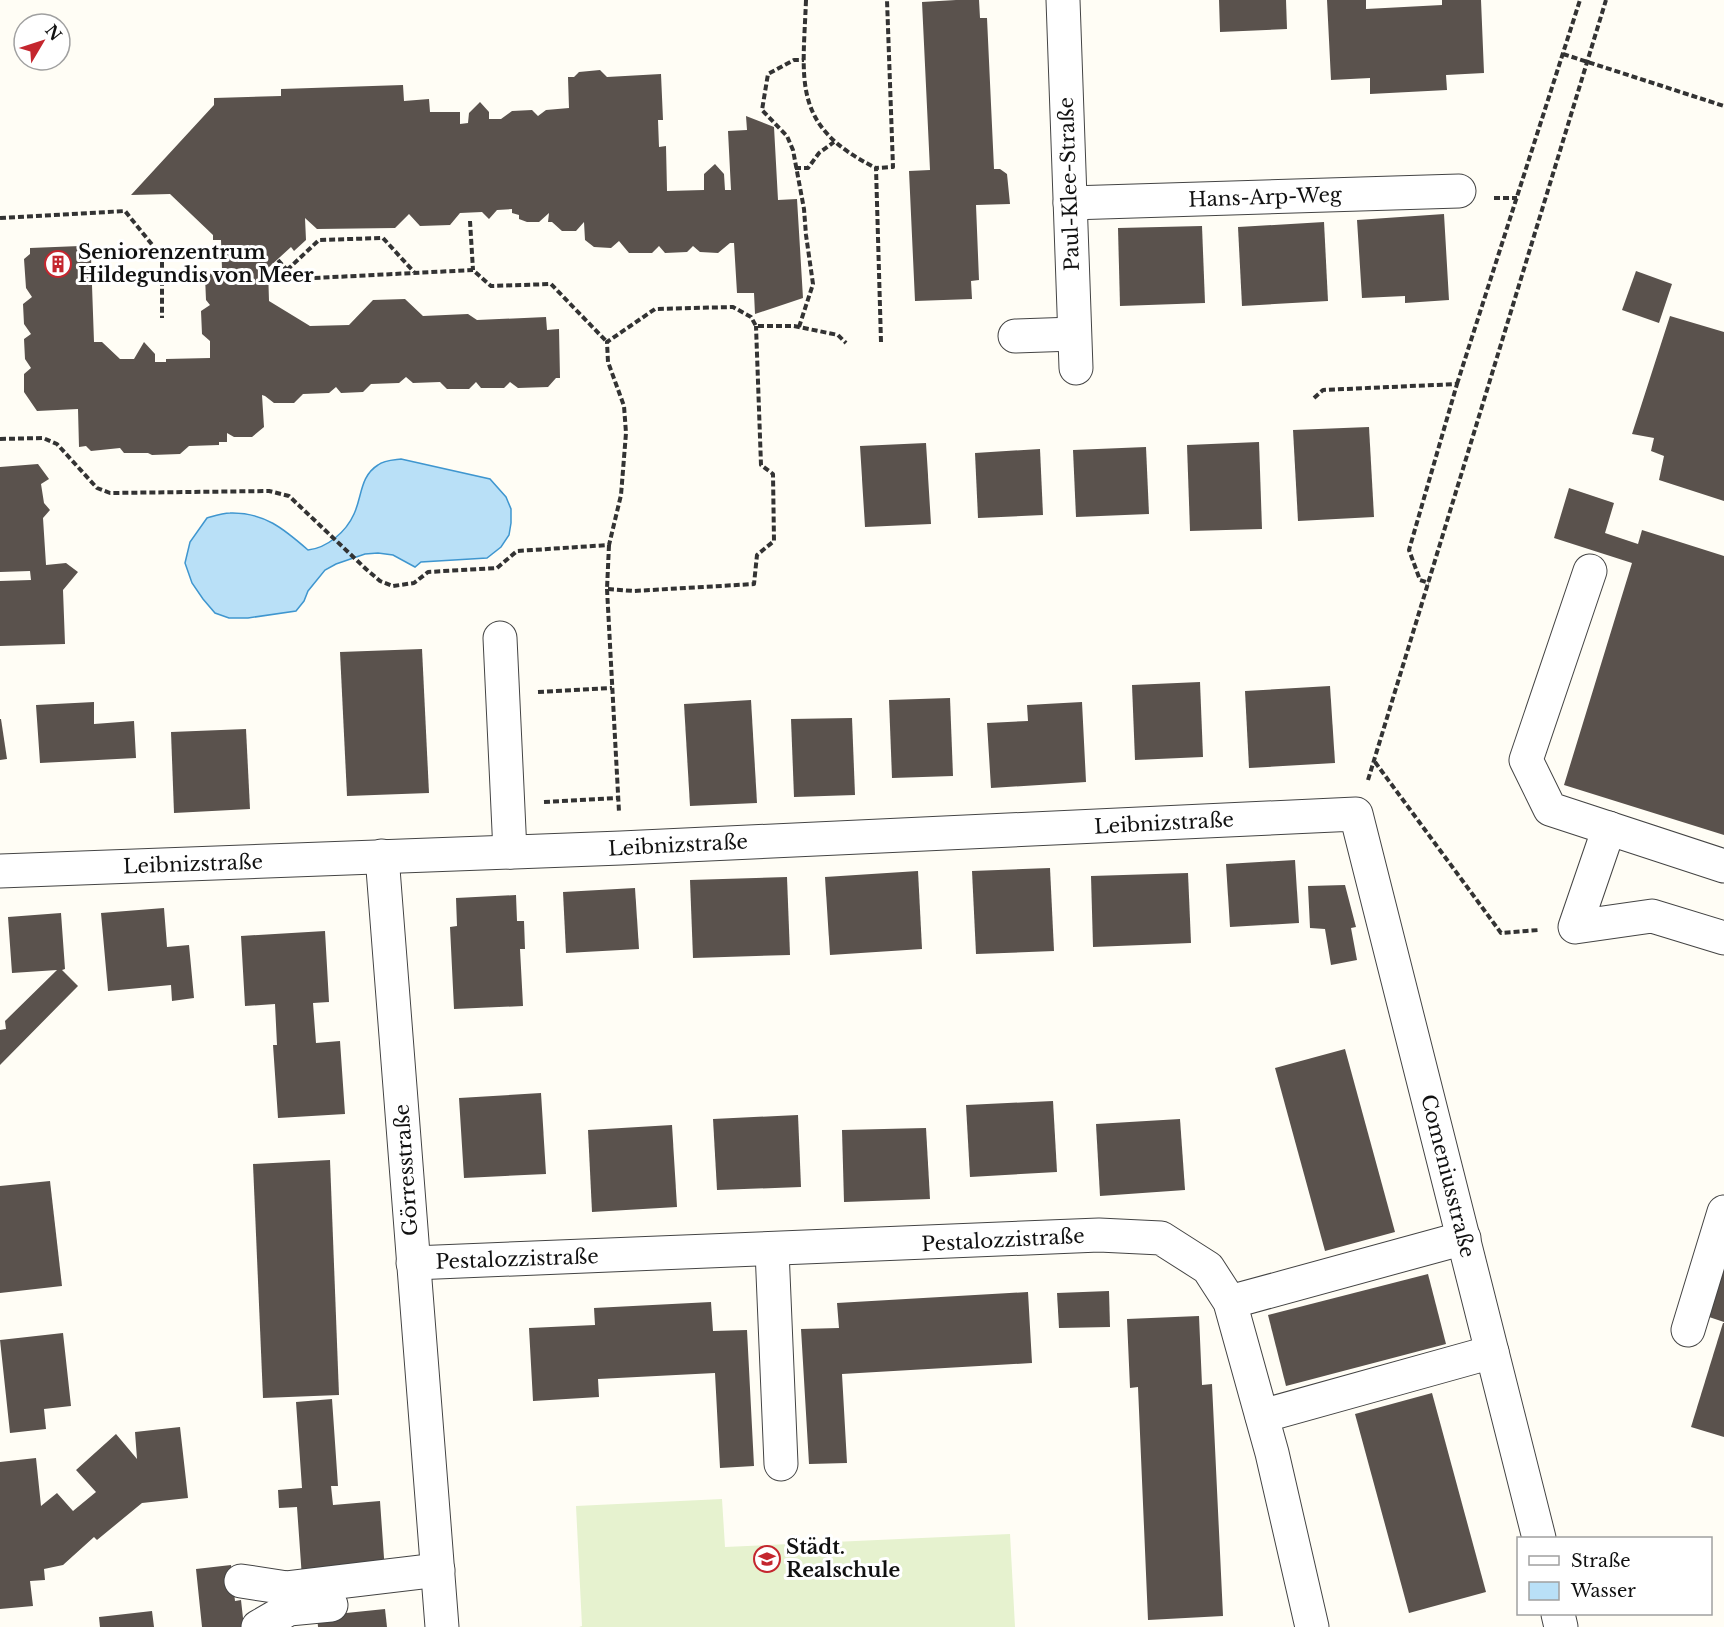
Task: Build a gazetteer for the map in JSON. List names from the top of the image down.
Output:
{
  "streets": {
    "street": [
      "Paul-Klee-Straße",
      "Hans-Arp-Weg",
      "Leibnizstraße",
      "Görresstraße",
      "Comeniusstraße",
      "Pestalozzistraße"
    ]
  },
  "crossings": [
    ["Paul-Klee-Straße", "Hans-Arp-Weg"],
    ["Leibnizstraße", "Görresstraße"],
    ["Leibnizstraße", "Comeniusstraße"],
    ["Görresstraße", "Pestalozzistraße"]
  ],
  "places": {
    "building": ["Seniorenzentrum Hildegundis von Meer"],
    "school or university": ["Städt. Realschule"]
  },
  "legend": ["Straße", "Wasser"],
  "north": "top right"
}
